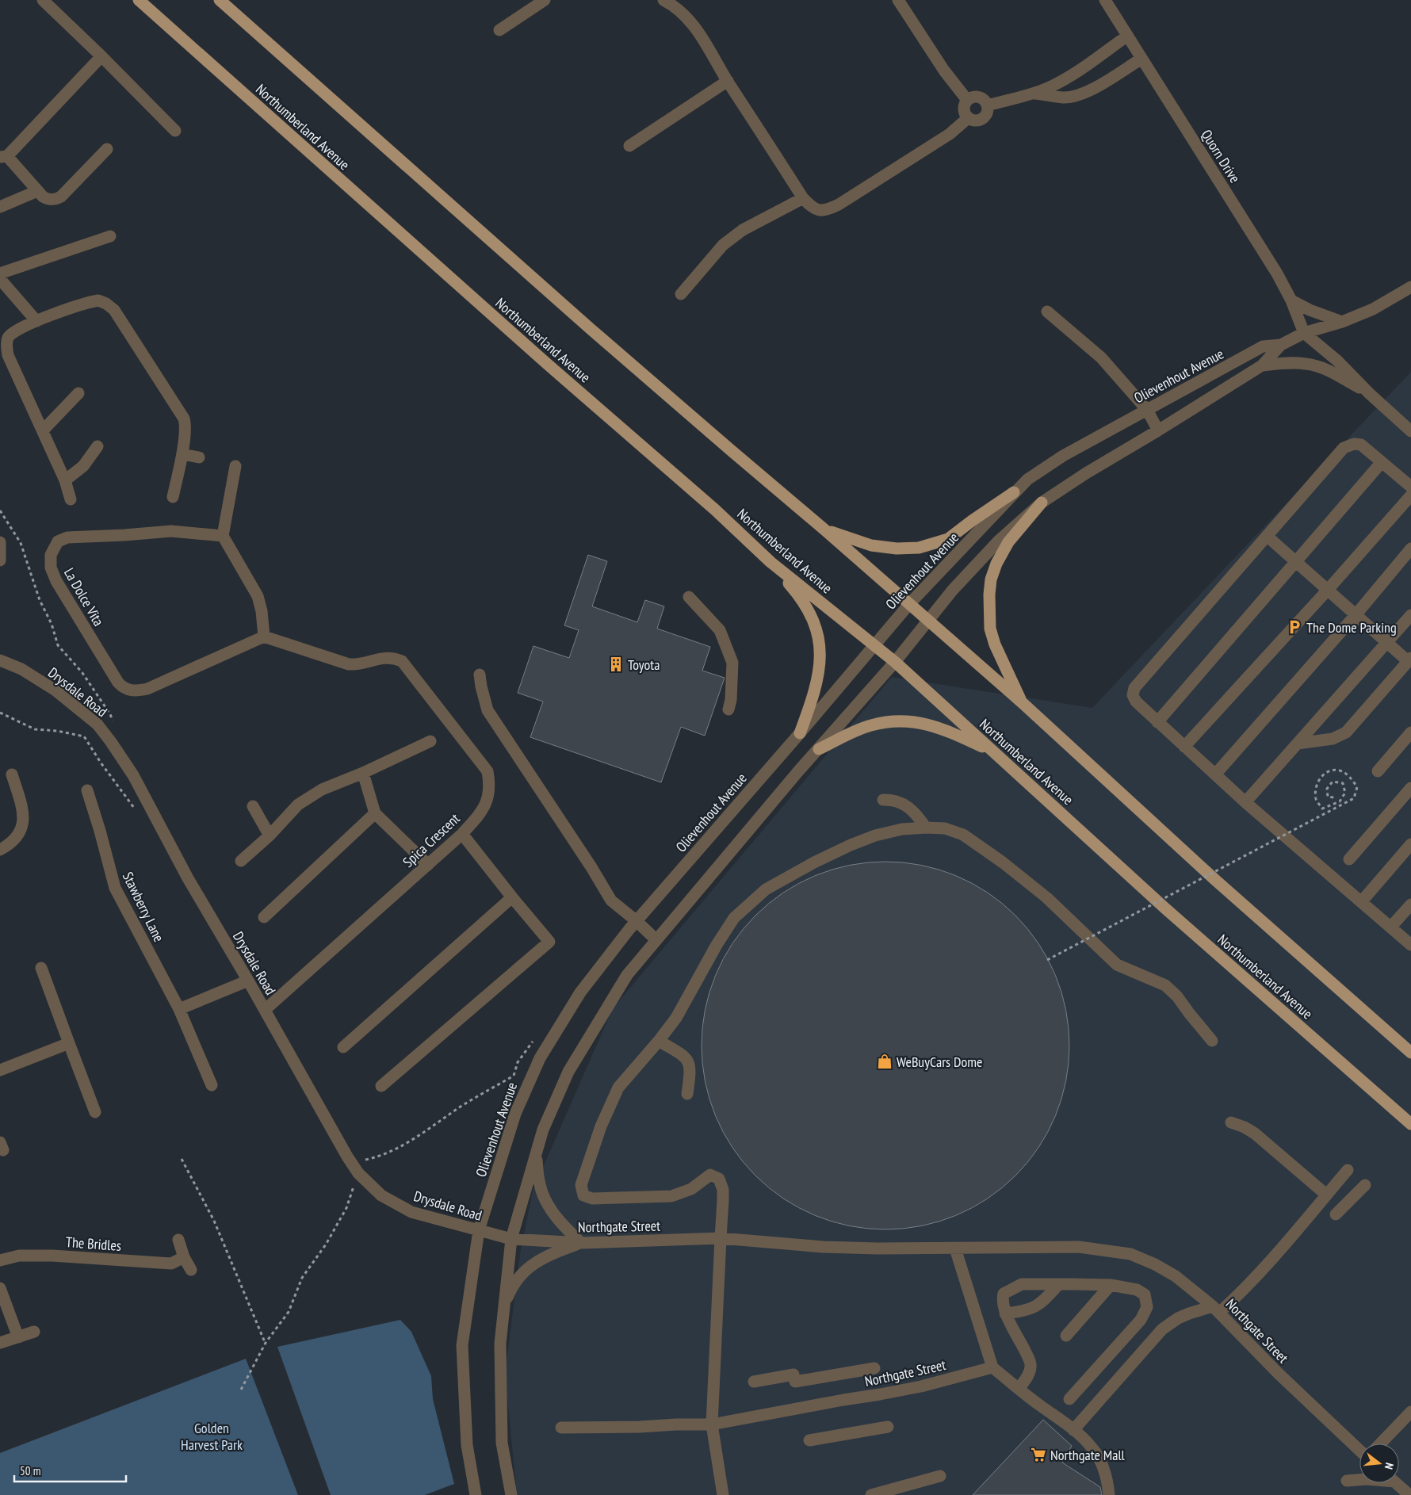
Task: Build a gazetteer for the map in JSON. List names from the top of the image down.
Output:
{
  "streets": {
    "main road": ["Northumberland Avenue"],
    "street": [
      "Quorn Drive",
      "Olievenhout Avenue",
      "La Dolce Vita",
      "Drysdale Road",
      "Spica Crescent",
      "Stawberry Lane",
      "Northgate Street",
      "The Bridles"
    ]
  },
  "crossings": [
    ["Northumberland Avenue", "Olievenhout Avenue"],
    ["Quorn Drive", "Olievenhout Avenue"],
    ["Olievenhout Avenue", "Drysdale Road"],
    ["Olievenhout Avenue", "Northgate Street"],
    ["La Dolce Vita", "Spica Crescent"],
    ["Drysdale Road", "Spica Crescent"],
    ["Drysdale Road", "Northgate Street"]
  ],
  "parks": ["Golden Harvest Park"],
  "places": {
    "parking": ["The Dome Parking"],
    "building": ["Toyota"],
    "shop": ["WeBuyCars Dome"],
    "supermarket": ["Northgate Mall"]
  },
  "scale_bar": "50 m",
  "north": "right"
}
